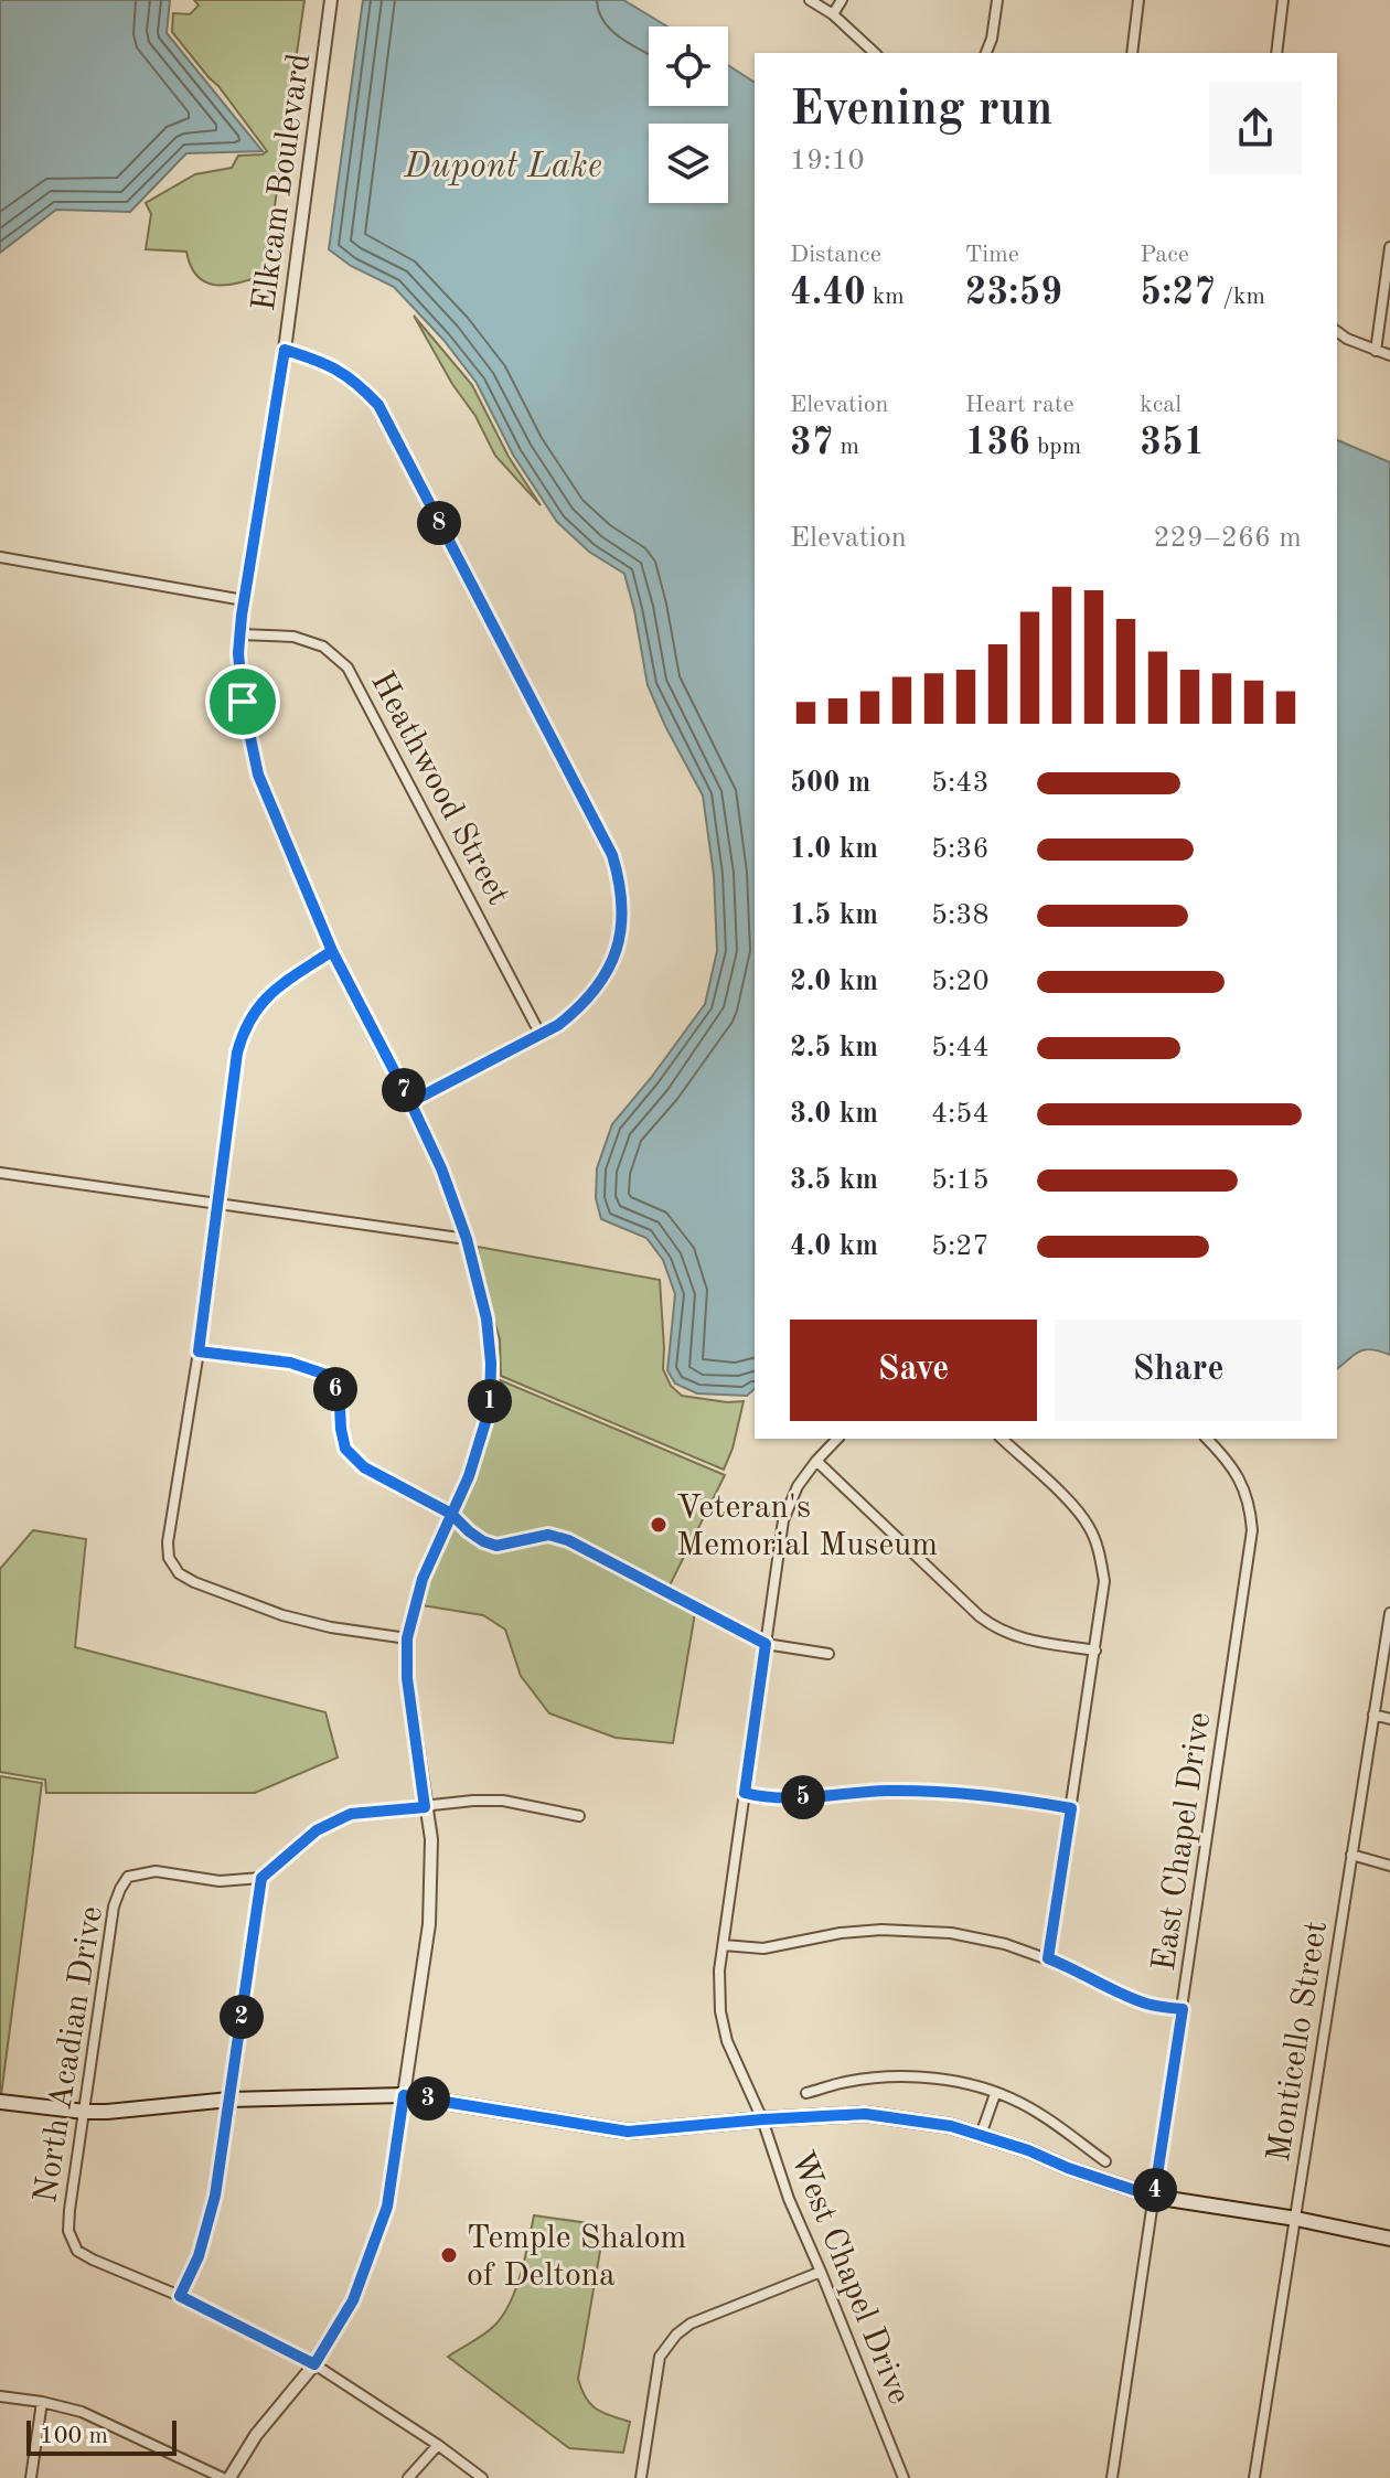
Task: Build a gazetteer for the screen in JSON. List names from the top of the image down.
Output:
{
  "streets": {
    "street": [
      "Elkcam Boulevard",
      "Heathwood Street",
      "East Chapel Drive",
      "Monticello Street",
      "North Acadian Drive",
      "West Chapel Drive"
    ]
  },
  "crossings": [
    ["Elkcam Boulevard", "Heathwood Street"]
  ],
  "water": ["Dupont Lake"],
  "places": ["Veteran's Memorial Museum", "Temple Shalom of Deltona"],
  "scale_bar": "100 m",
  "page": {
    "heading": ["Evening run", "19:10"],
    "stats": [
      ["Distance", "4.40 km"],
      ["Time", "23:59"],
      ["Pace", "5:27 /km"],
      ["Elevation", "37 m"],
      ["Heart rate", "136 bpm"],
      ["kcal", "351"]
    ],
    "pins": [
      "8",
      "7",
      "6",
      "1",
      "5",
      "2",
      "3",
      "4"
    ],
    "chart": ["Elevation", "229–266 m"],
    "list": [
      {
        "name": "500 m",
        "note": "5:43"
      },
      {
        "name": "1.0 km",
        "note": "5:36"
      },
      {
        "name": "1.5 km",
        "note": "5:38"
      },
      {
        "name": "2.0 km",
        "note": "5:20"
      },
      {
        "name": "2.5 km",
        "note": "5:44"
      },
      {
        "name": "3.0 km",
        "note": "4:54"
      },
      {
        "name": "3.5 km",
        "note": "5:15"
      },
      {
        "name": "4.0 km",
        "note": "5:27"
      }
    ],
    "buttons": ["Save", "Share"],
    "scale": "100 m"
  }
}
